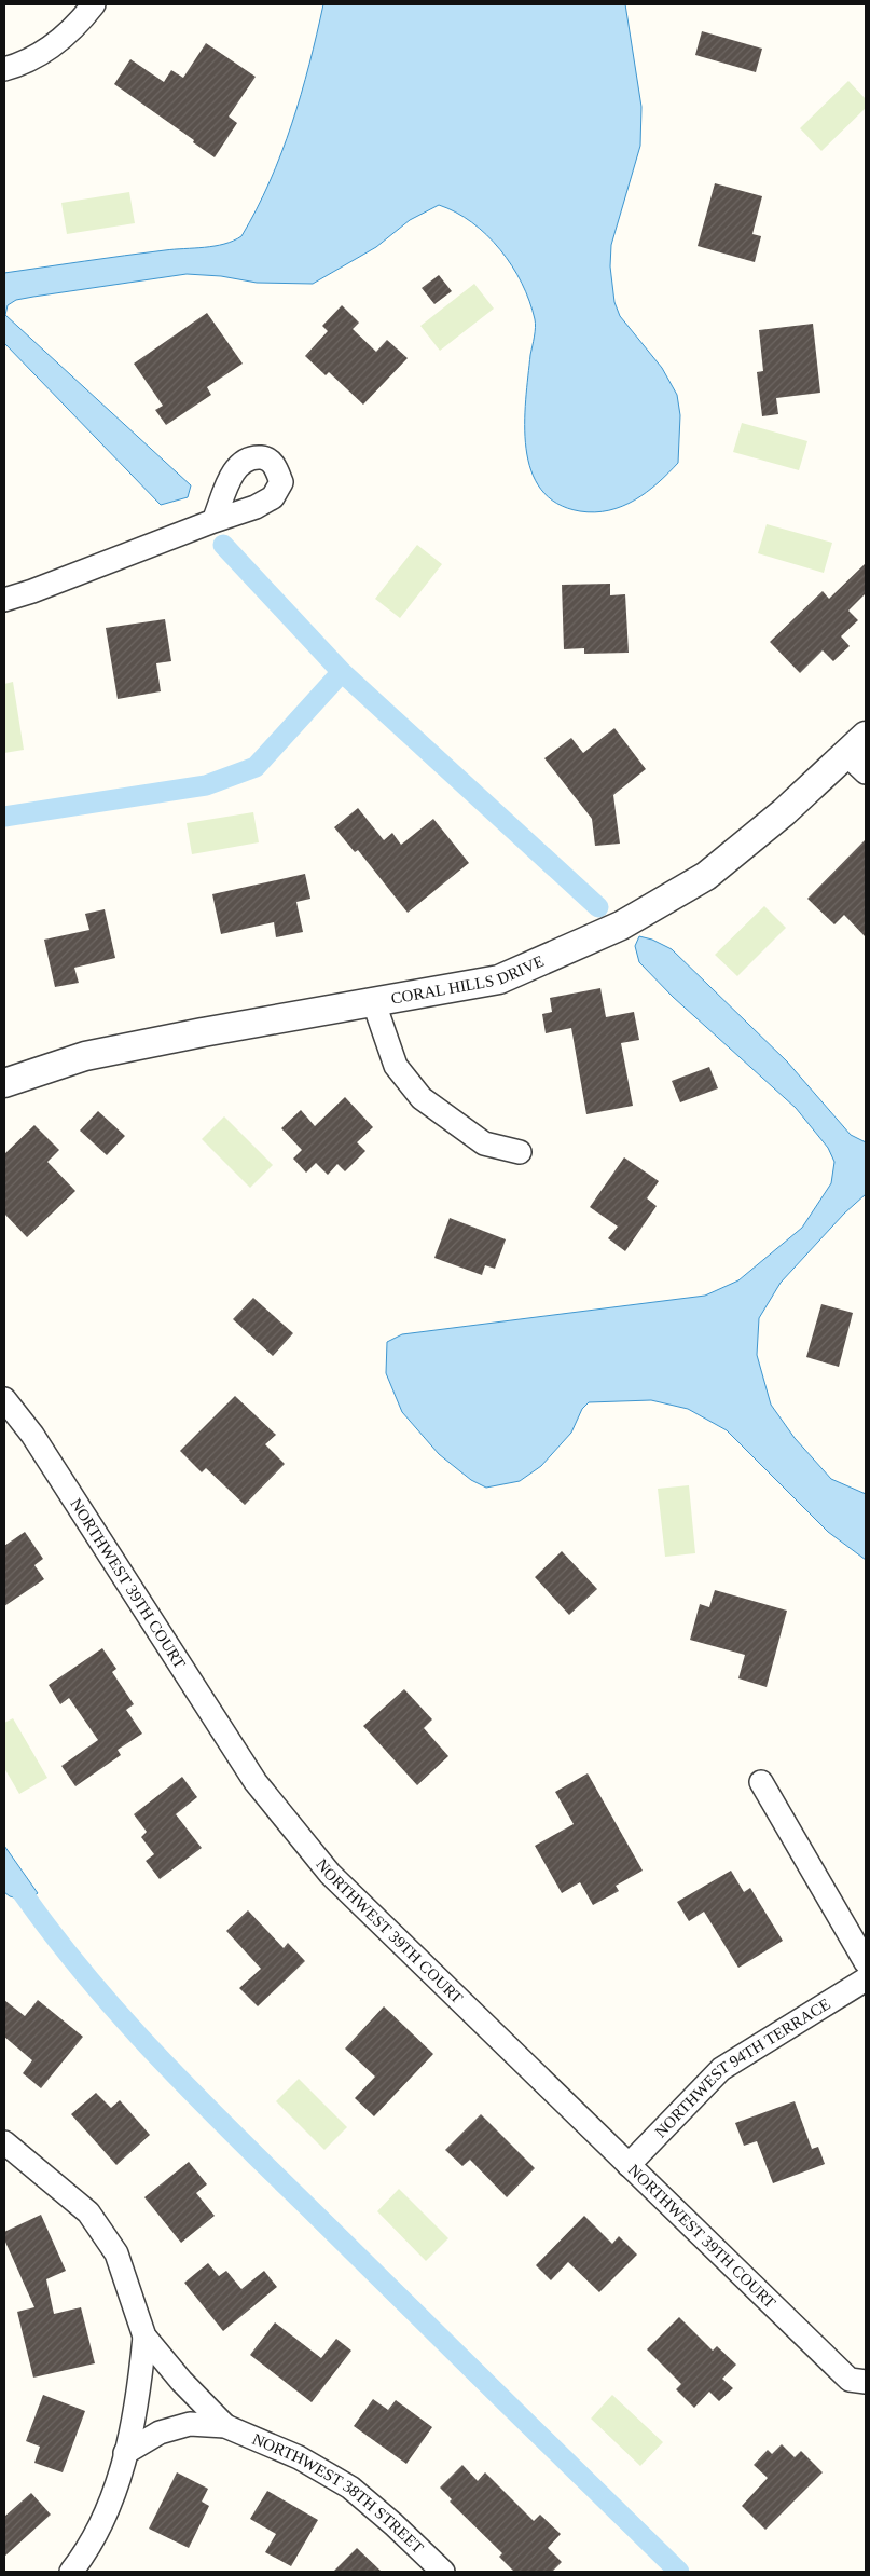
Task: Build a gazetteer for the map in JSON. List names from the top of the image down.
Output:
{
  "streets": {
    "street": [
      "CORAL HILLS DRIVE",
      "NORTHWEST 39TH COURT",
      "NORTHWEST 94TH TERRACE",
      "NORTHWEST 38TH STREET"
    ]
  },
  "crossings": [
    ["NORTHWEST 39TH COURT", "NORTHWEST 94TH TERRACE"]
  ]
}
